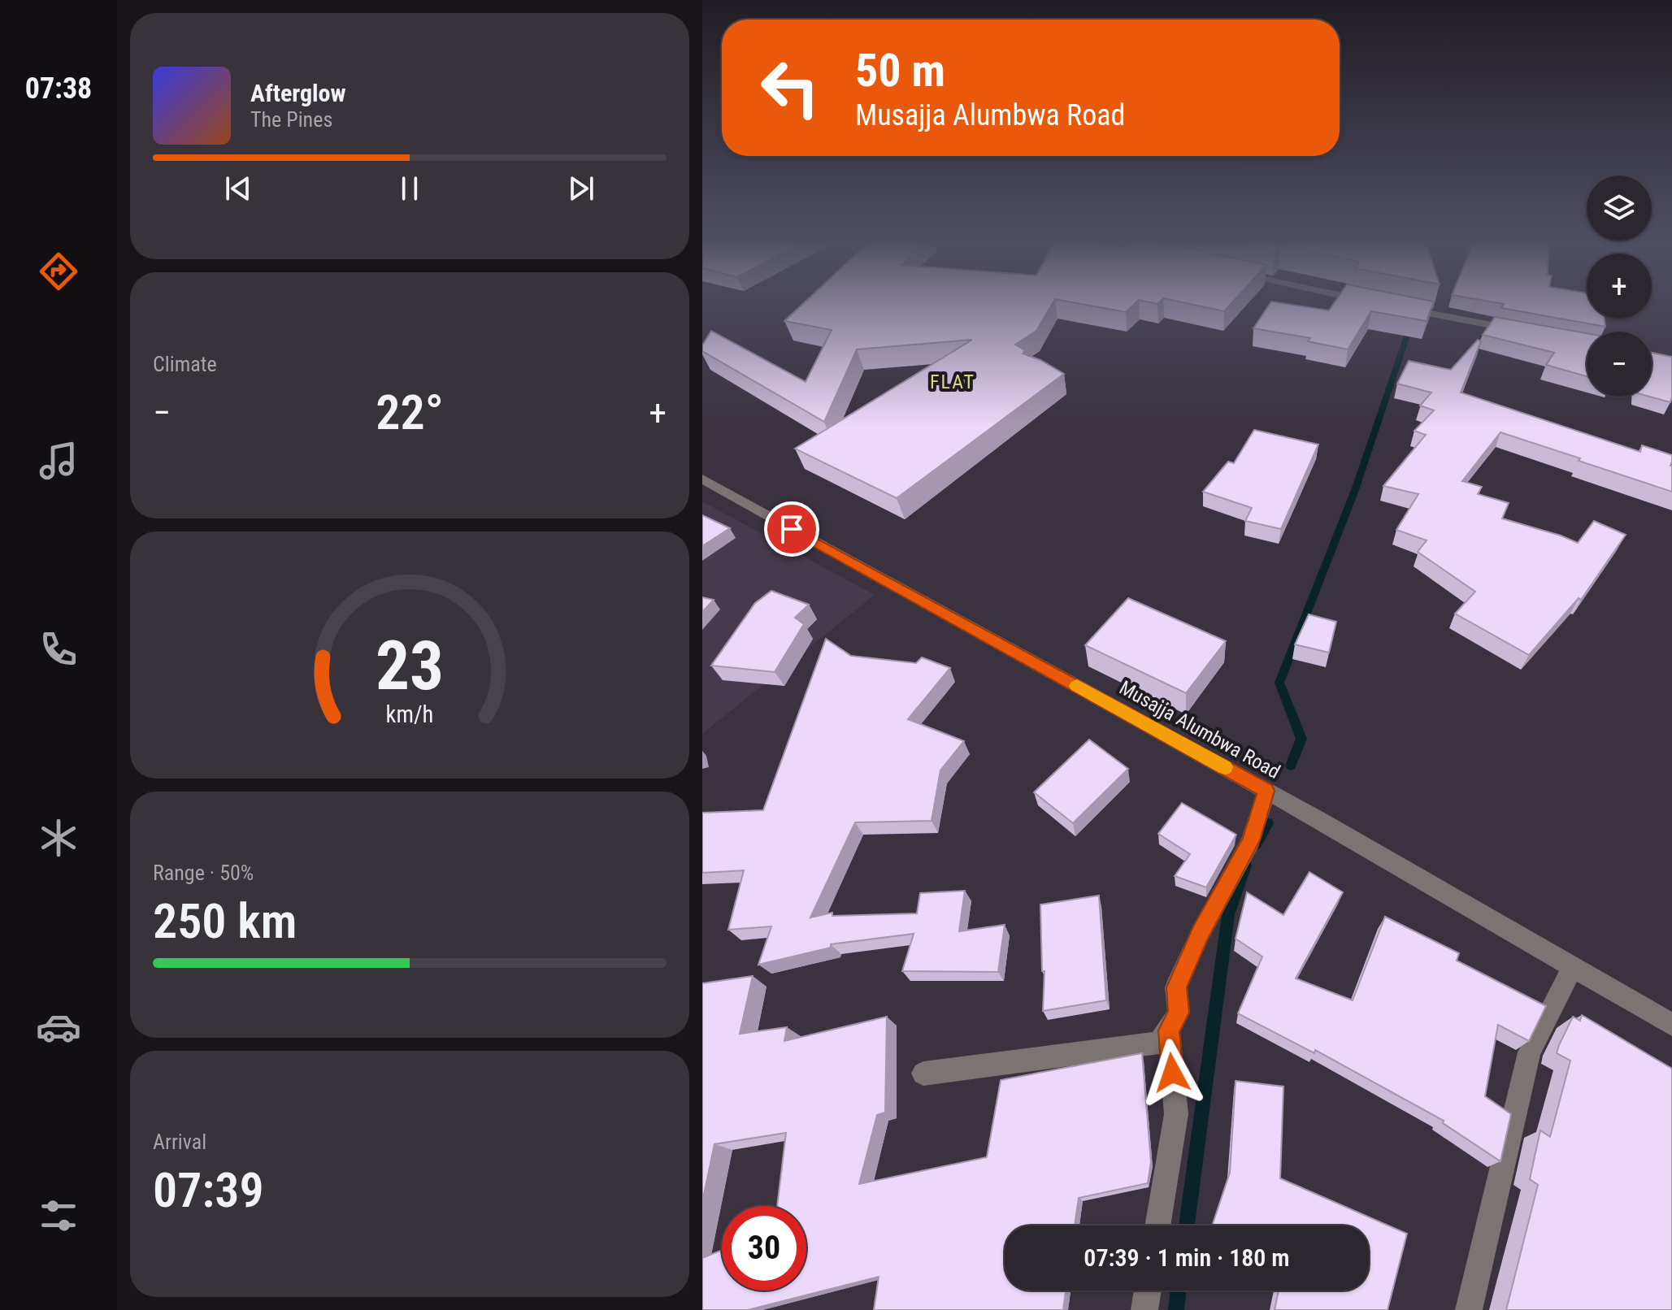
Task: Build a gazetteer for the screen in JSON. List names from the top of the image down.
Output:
{
  "streets": {
    "street": ["Musajja Alumbwa Road"]
  },
  "districts": ["FLAT"],
  "page": {
    "tabs": "07:38",
    "turn": ["50 m", "Musajja Alumbwa Road"],
    "song": ["Afterglow", "The Pines"],
    "map_buttons": ["+", "−"],
    "tile": [
      "Climate",
      ["Range · 50%", "250 km"],
      ["Arrival", "07:39"]
    ],
    "heat": ["−", "22°", "+"],
    "limit": "30",
    "trip": "07:39 · 1 min · 180 m",
    "gauge": ["23", "km/h"]
  }
}
